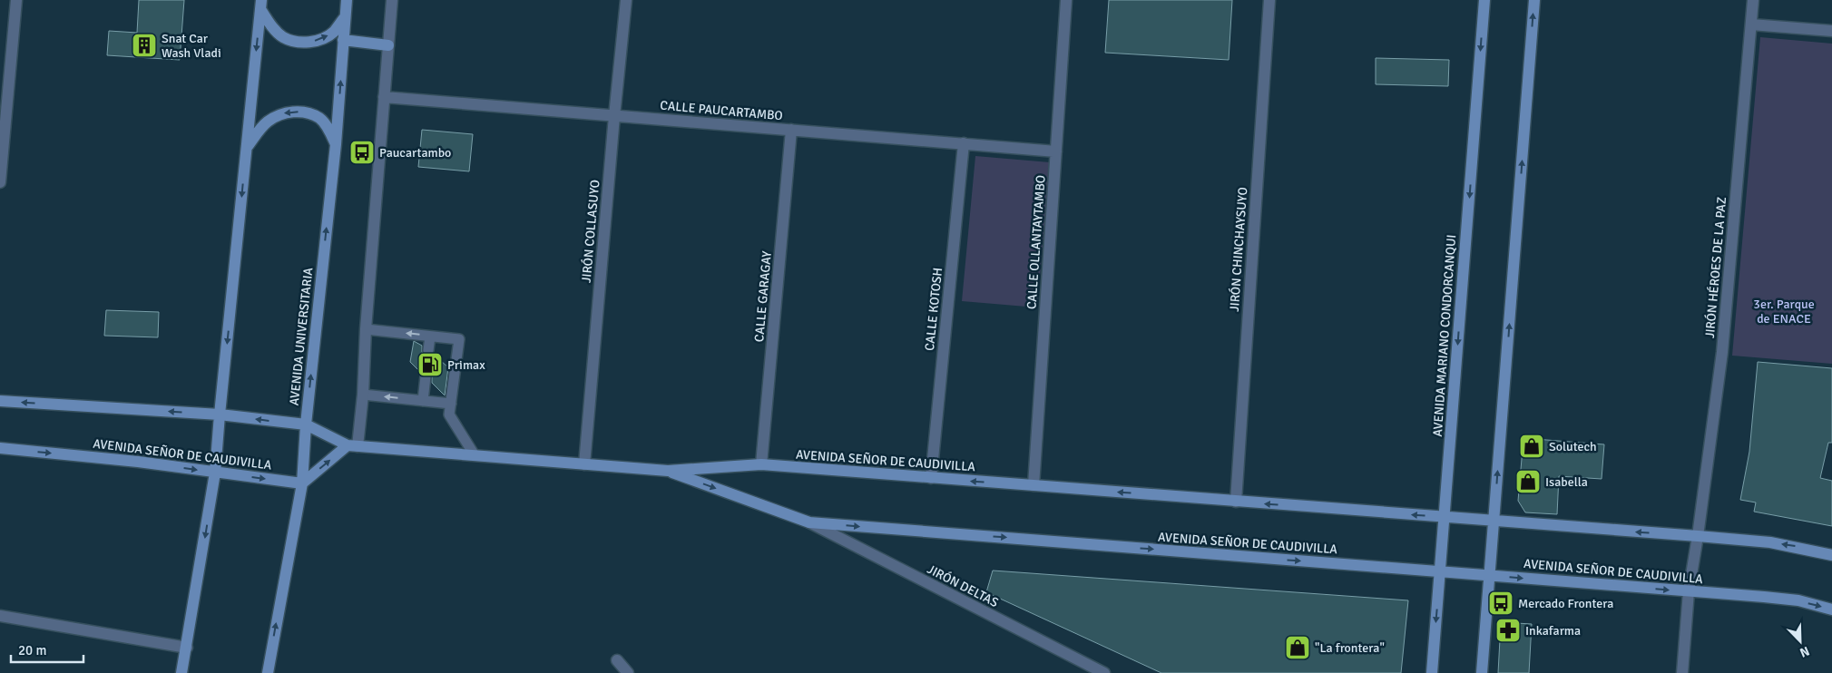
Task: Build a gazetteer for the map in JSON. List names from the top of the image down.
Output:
{
  "streets": {
    "main road": ["AVENIDA MARIANO CONDORCANQUI", "AVENIDA UNIVERSITARIA", "AVENIDA SEÑOR DE CAUDIVILLA"],
    "street": [
      "CALLE PAUCARTAMBO",
      "JIRÓN COLLASUYO",
      "CALLE OLLANTAYTAMBO",
      "JIRÓN CHINCHAYSUYO",
      "JIRÓN HÉROES DE LA PAZ",
      "CALLE GARAGAY",
      "CALLE KOTOSH",
      "JIRÓN DELTAS"
    ]
  },
  "crossings": [
    ["CALLE PAUCARTAMBO", "JIRÓN COLLASUYO"],
    ["CALLE PAUCARTAMBO", "CALLE OLLANTAYTAMBO"],
    ["CALLE PAUCARTAMBO", "CALLE GARAGAY"],
    ["CALLE PAUCARTAMBO", "CALLE KOTOSH"],
    ["JIRÓN COLLASUYO", "AVENIDA SEÑOR DE CAUDIVILLA"],
    ["CALLE OLLANTAYTAMBO", "AVENIDA SEÑOR DE CAUDIVILLA"],
    ["JIRÓN CHINCHAYSUYO", "AVENIDA SEÑOR DE CAUDIVILLA"],
    ["JIRÓN HÉROES DE LA PAZ", "AVENIDA SEÑOR DE CAUDIVILLA"],
    ["CALLE GARAGAY", "AVENIDA SEÑOR DE CAUDIVILLA"],
    ["CALLE KOTOSH", "AVENIDA SEÑOR DE CAUDIVILLA"],
    ["AVENIDA MARIANO CONDORCANQUI", "AVENIDA SEÑOR DE CAUDIVILLA"],
    ["AVENIDA UNIVERSITARIA", "AVENIDA SEÑOR DE CAUDIVILLA"],
    ["AVENIDA SEÑOR DE CAUDIVILLA", "JIRÓN DELTAS"]
  ],
  "parks": ["3er. Parque de ENACE"],
  "places": {
    "building": ["Snat Car Wash Vladi"],
    "bus stop": ["Paucartambo", "Mercado Frontera"],
    "fuel station": ["Primax"],
    "shop": ["Solutech", "Isabella", "\"La frontera\""],
    "pharmacy": ["Inkafarma"]
  },
  "scale_bar": "20 m",
  "north": "bottom right"
}
